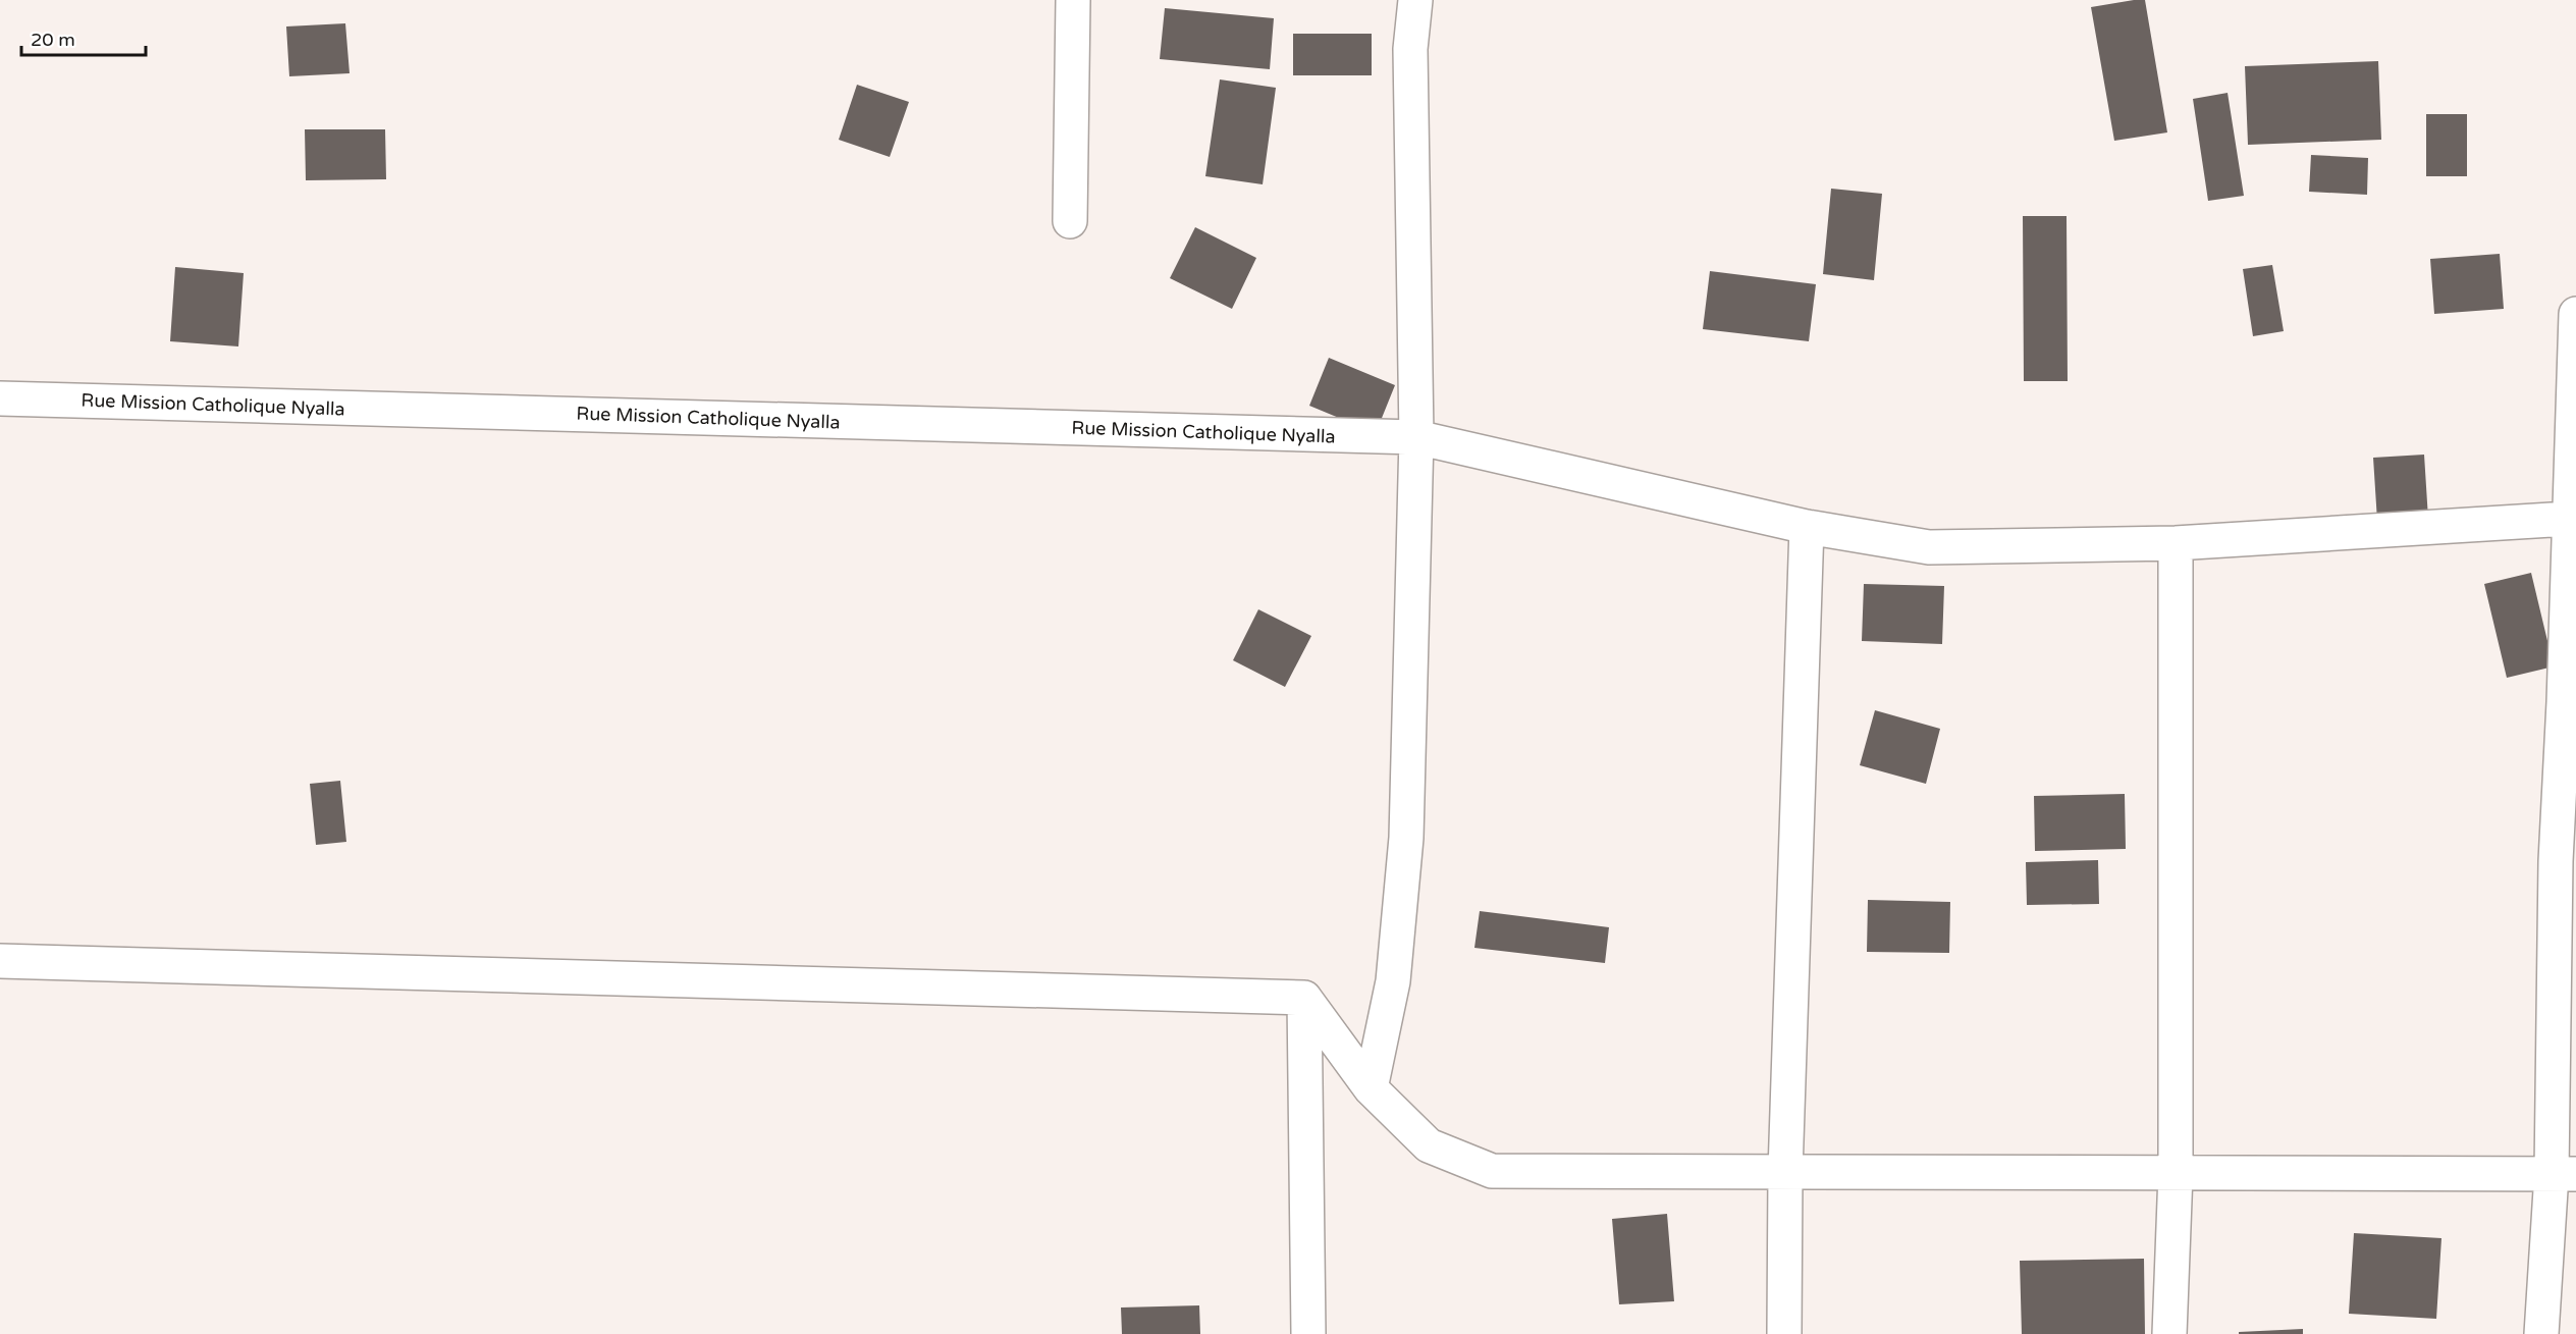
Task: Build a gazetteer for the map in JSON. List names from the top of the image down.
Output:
{
  "streets": {
    "street": ["Rue Mission Catholique Nyalla"]
  },
  "scale_bar": "20 m"
}
